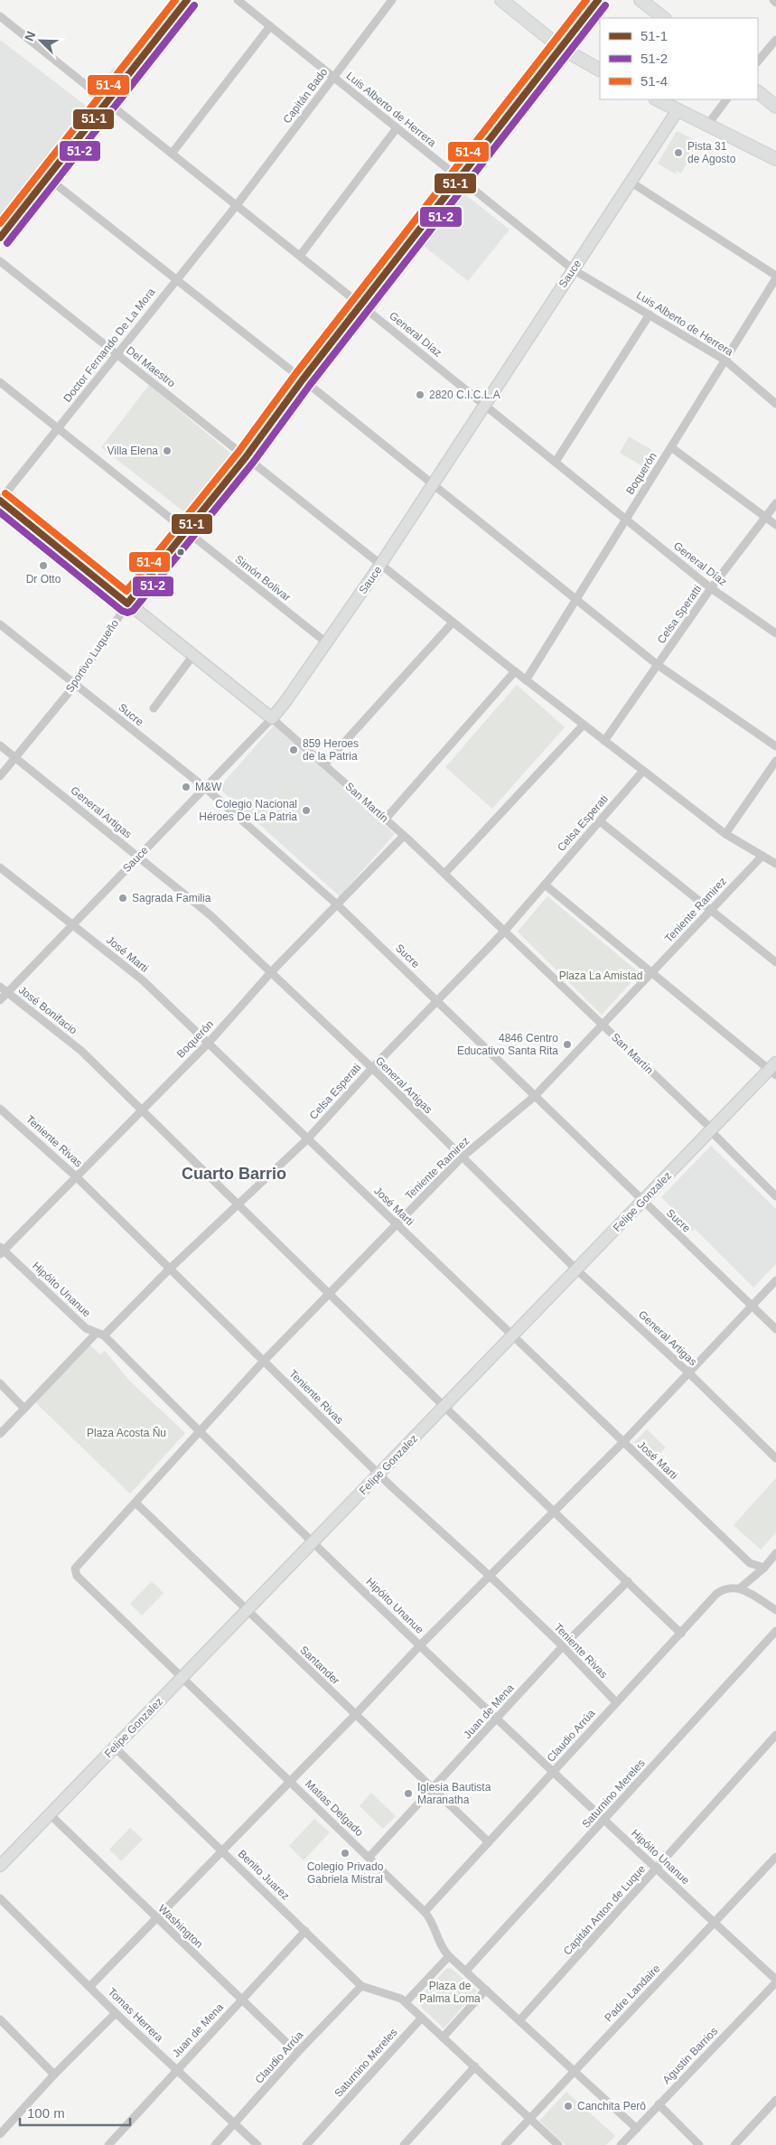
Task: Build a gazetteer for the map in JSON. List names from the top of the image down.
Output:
{
  "streets": {
    "street": [
      "Capitán Bado",
      "Luis Alberto de Herrera",
      "Sauce",
      "General Díaz",
      "Doctor Fernando De La Mora",
      "Del Maestro",
      "Boquerón",
      "Simón Bolivar",
      "Celsa Speratti",
      "Sportivo Luqueño",
      "Sucre",
      "San Martín",
      "General Artigas",
      "Celsa Esperati",
      "Teniente Ramirez",
      "José Marti",
      "José Bonifacio",
      "Teniente Rivas",
      "Felipe Gonzalez",
      "Hipóito Unanue",
      "Santander",
      "Juan de Mena",
      "Claudio Arrúa",
      "Saturnino Mereles",
      "Matias Delgado",
      "Benito Juarez",
      "Capitán Anton de Luque",
      "Washington",
      "Padre Landaire",
      "Tomas Herrera",
      "Agustin Barrios"
    ]
  },
  "crossings": [
    ["Capitán Bado", "Luis Alberto de Herrera"],
    ["Capitán Bado", "General Díaz"],
    ["Capitán Bado", "Doctor Fernando De La Mora"],
    ["Luis Alberto de Herrera", "Sauce"],
    ["Luis Alberto de Herrera", "Boquerón"],
    ["Luis Alberto de Herrera", "Sportivo Luqueño"],
    ["Sauce", "General Díaz"],
    ["Sauce", "Del Maestro"],
    ["Sauce", "Simón Bolivar"],
    ["Sauce", "Sucre"],
    ["Sauce", "San Martín"],
    ["Sauce", "General Artigas"],
    ["Sauce", "José Marti"],
    ["Sauce", "José Bonifacio"],
    ["General Díaz", "Doctor Fernando De La Mora"],
    ["General Díaz", "Boquerón"],
    ["General Díaz", "Celsa Speratti"],
    ["General Díaz", "Sportivo Luqueño"],
    ["Doctor Fernando De La Mora", "Del Maestro"],
    ["Doctor Fernando De La Mora", "Simón Bolivar"],
    ["Doctor Fernando De La Mora", "San Martín"],
    ["Del Maestro", "Boquerón"],
    ["Del Maestro", "Celsa Speratti"],
    ["Del Maestro", "Sportivo Luqueño"],
    ["Del Maestro", "Celsa Esperati"],
    ["Del Maestro", "Teniente Ramirez"],
    ["Boquerón", "Sucre"],
    ["Boquerón", "San Martín"],
    ["Boquerón", "General Artigas"],
    ["Boquerón", "José Marti"],
    ["Boquerón", "José Bonifacio"],
    ["Boquerón", "Teniente Rivas"],
    ["Boquerón", "Hipóito Unanue"],
    ["Simón Bolivar", "Sportivo Luqueño"],
    ["Sportivo Luqueño", "Sucre"],
    ["Sportivo Luqueño", "San Martín"],
    ["Sportivo Luqueño", "General Artigas"],
    ["Sucre", "Celsa Esperati"],
    ["Sucre", "Teniente Ramirez"],
    ["Sucre", "Felipe Gonzalez"],
    ["San Martín", "Celsa Esperati"],
    ["San Martín", "Teniente Ramirez"],
    ["San Martín", "Felipe Gonzalez"],
    ["General Artigas", "Celsa Esperati"],
    ["General Artigas", "Teniente Ramirez"],
    ["General Artigas", "Felipe Gonzalez"],
    ["Celsa Esperati", "José Marti"],
    ["Celsa Esperati", "José Bonifacio"],
    ["Celsa Esperati", "Teniente Rivas"],
    ["Celsa Esperati", "Hipóito Unanue"],
    ["Teniente Ramirez", "José Marti"],
    ["Teniente Ramirez", "José Bonifacio"],
    ["Teniente Ramirez", "Teniente Rivas"],
    ["Teniente Ramirez", "Hipóito Unanue"],
    ["Teniente Ramirez", "Santander"],
    ["Teniente Ramirez", "Matias Delgado"],
    ["José Marti", "Felipe Gonzalez"],
    ["José Bonifacio", "Felipe Gonzalez"],
    ["José Bonifacio", "Juan de Mena"],
    ["José Bonifacio", "Claudio Arrúa"],
    ["Teniente Rivas", "Felipe Gonzalez"],
    ["Teniente Rivas", "Juan de Mena"],
    ["Teniente Rivas", "Claudio Arrúa"],
    ["Felipe Gonzalez", "Hipóito Unanue"],
    ["Felipe Gonzalez", "Santander"],
    ["Felipe Gonzalez", "Matias Delgado"],
    ["Felipe Gonzalez", "Benito Juarez"],
    ["Felipe Gonzalez", "Washington"],
    ["Hipóito Unanue", "Juan de Mena"],
    ["Hipóito Unanue", "Claudio Arrúa"],
    ["Hipóito Unanue", "Saturnino Mereles"],
    ["Hipóito Unanue", "Capitán Anton de Luque"],
    ["Hipóito Unanue", "Padre Landaire"],
    ["Hipóito Unanue", "Agustin Barrios"],
    ["Santander", "Juan de Mena"],
    ["Santander", "Claudio Arrúa"],
    ["Santander", "Matias Delgado"],
    ["Juan de Mena", "Matias Delgado"],
    ["Juan de Mena", "Benito Juarez"],
    ["Juan de Mena", "Washington"],
    ["Juan de Mena", "Tomas Herrera"],
    ["Claudio Arrúa", "Matias Delgado"],
    ["Claudio Arrúa", "Benito Juarez"],
    ["Claudio Arrúa", "Washington"],
    ["Claudio Arrúa", "Tomas Herrera"],
    ["Saturnino Mereles", "Matias Delgado"],
    ["Matias Delgado", "Capitán Anton de Luque"],
    ["Matias Delgado", "Padre Landaire"],
    ["Matias Delgado", "Agustin Barrios"]
  ],
  "districts": ["Cuarto Barrio"],
  "parks": ["Plaza La Amistad", "Plaza Acosta Ñu", "Plaza de Palma Loma"],
  "places": [
    "Pista 31 de Agosto",
    "2820 C.I.C.L.A",
    "Villa Elena",
    "Dr Otto",
    "859 Heroes de la Patria",
    "M&W",
    "Colegio Nacional Héroes De La Patria",
    "Sagrada Familia",
    "4846 Centro Educativo Santa Rita",
    "Iglesia Bautista Maranatha",
    "Colegio Privado Gabriela Mistral",
    "Canchita Perô"
  ],
  "lines": ["transit line 51-1", "transit line 51-4", "transit line 51-2"],
  "legend": ["51-1", "51-2", "51-4"],
  "scale_bar": "100 m",
  "north": "top left"
}
